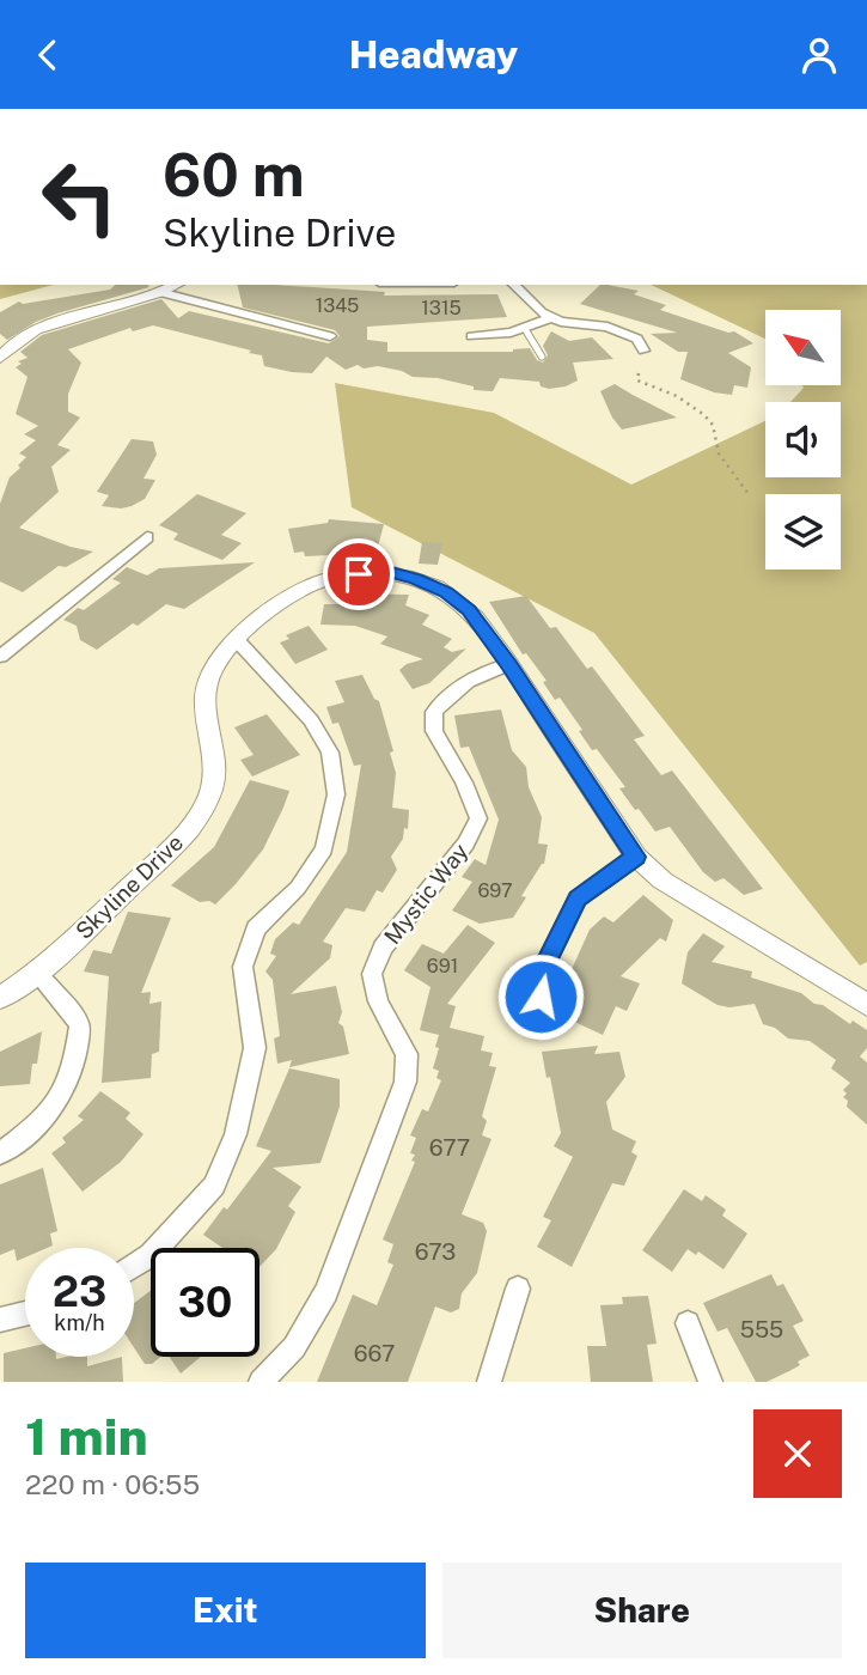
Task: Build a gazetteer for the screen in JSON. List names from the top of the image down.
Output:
{
  "streets": {
    "street": ["Skyline Drive", "Mystic Way"]
  },
  "crossings": [
    ["Skyline Drive", "Mystic Way"]
  ],
  "house_numbers": [
    "1345",
    "1315",
    "697",
    "691",
    "677",
    "673",
    "555",
    "667"
  ],
  "north": "top left",
  "page": {
    "header": "Headway",
    "turn": ["60 m", "Skyline Drive"],
    "speed": "23 km/h",
    "limit": "30",
    "heading": ["1 min", "220 m · 06:55"],
    "buttons": ["Exit", "Share"]
  }
}
